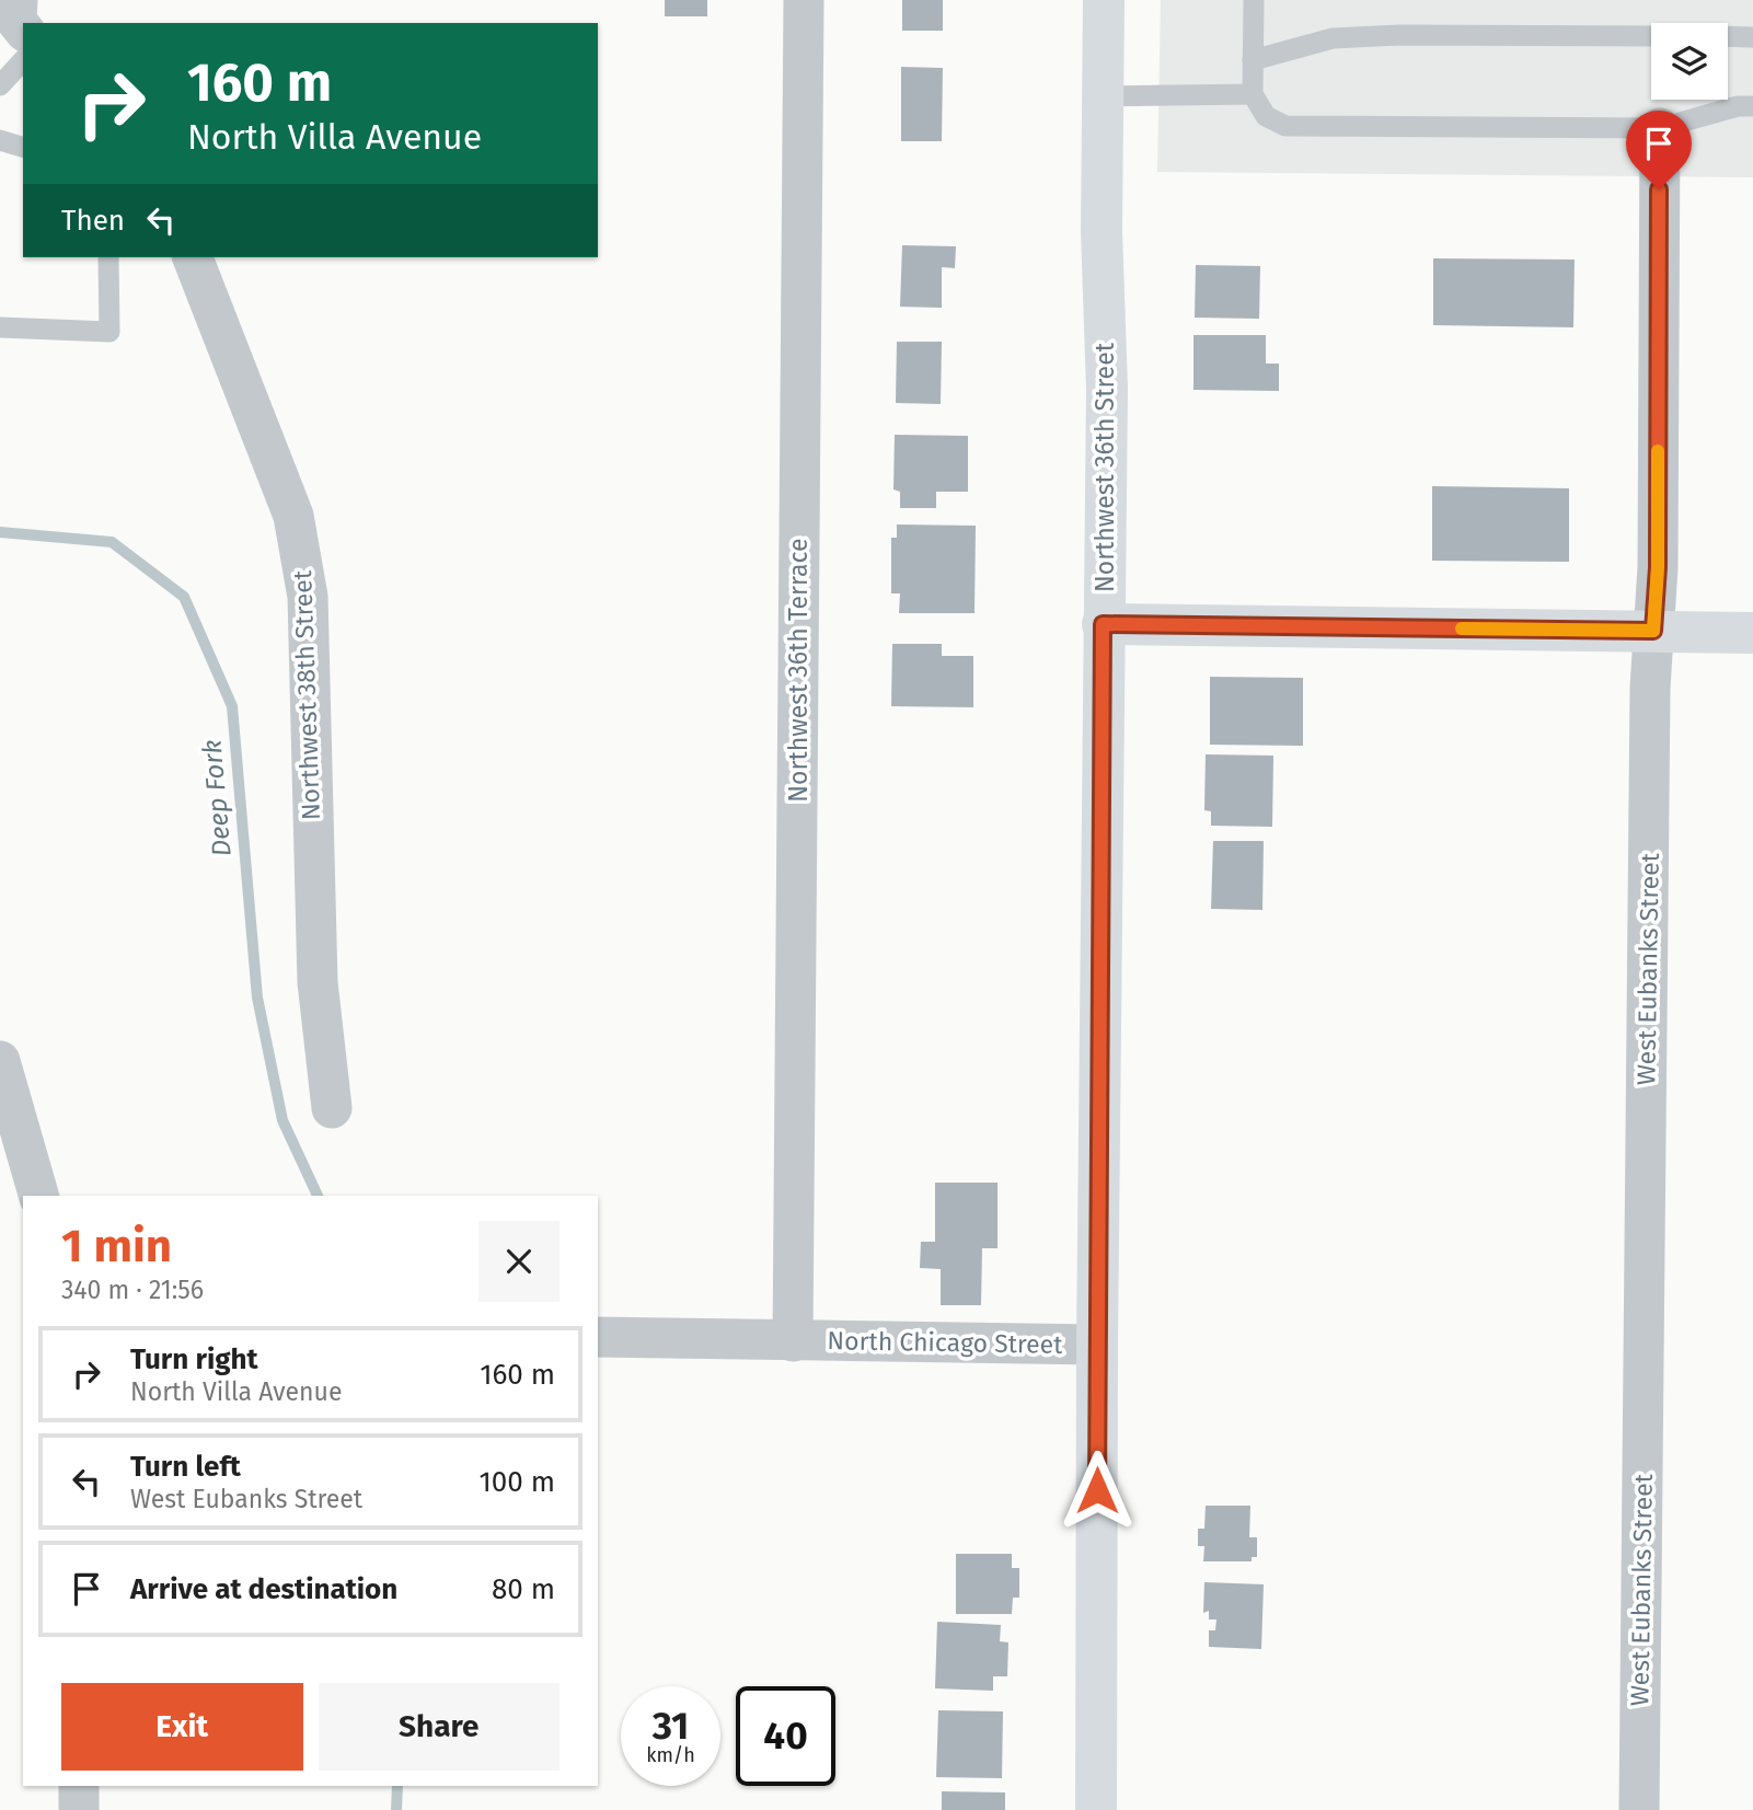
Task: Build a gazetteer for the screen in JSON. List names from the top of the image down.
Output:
{
  "streets": {
    "street": [
      "Northwest 36th Street",
      "Northwest 36th Terrace",
      "Northwest 38th Street",
      "West Eubanks Street",
      "North Chicago Street"
    ]
  },
  "crossings": [
    ["Northwest 36th Street", "North Chicago Street"],
    ["Northwest 36th Terrace", "North Chicago Street"]
  ],
  "water": ["Deep Fork"],
  "page": {
    "turn": ["160 m", "North Villa Avenue"],
    "then": "Then",
    "heading": ["1 min", "340 m · 21:56"],
    "list": [
      {
        "name": "Turn right",
        "note": "North Villa Avenue",
        "value": "160 m"
      },
      {
        "name": "Turn left",
        "note": "West Eubanks Street",
        "value": "100 m"
      },
      {
        "name": "Arrive at destination",
        "value": "80 m"
      }
    ],
    "buttons": ["Exit", "Share"],
    "speed": "31 km/h",
    "limit": "40"
  }
}
